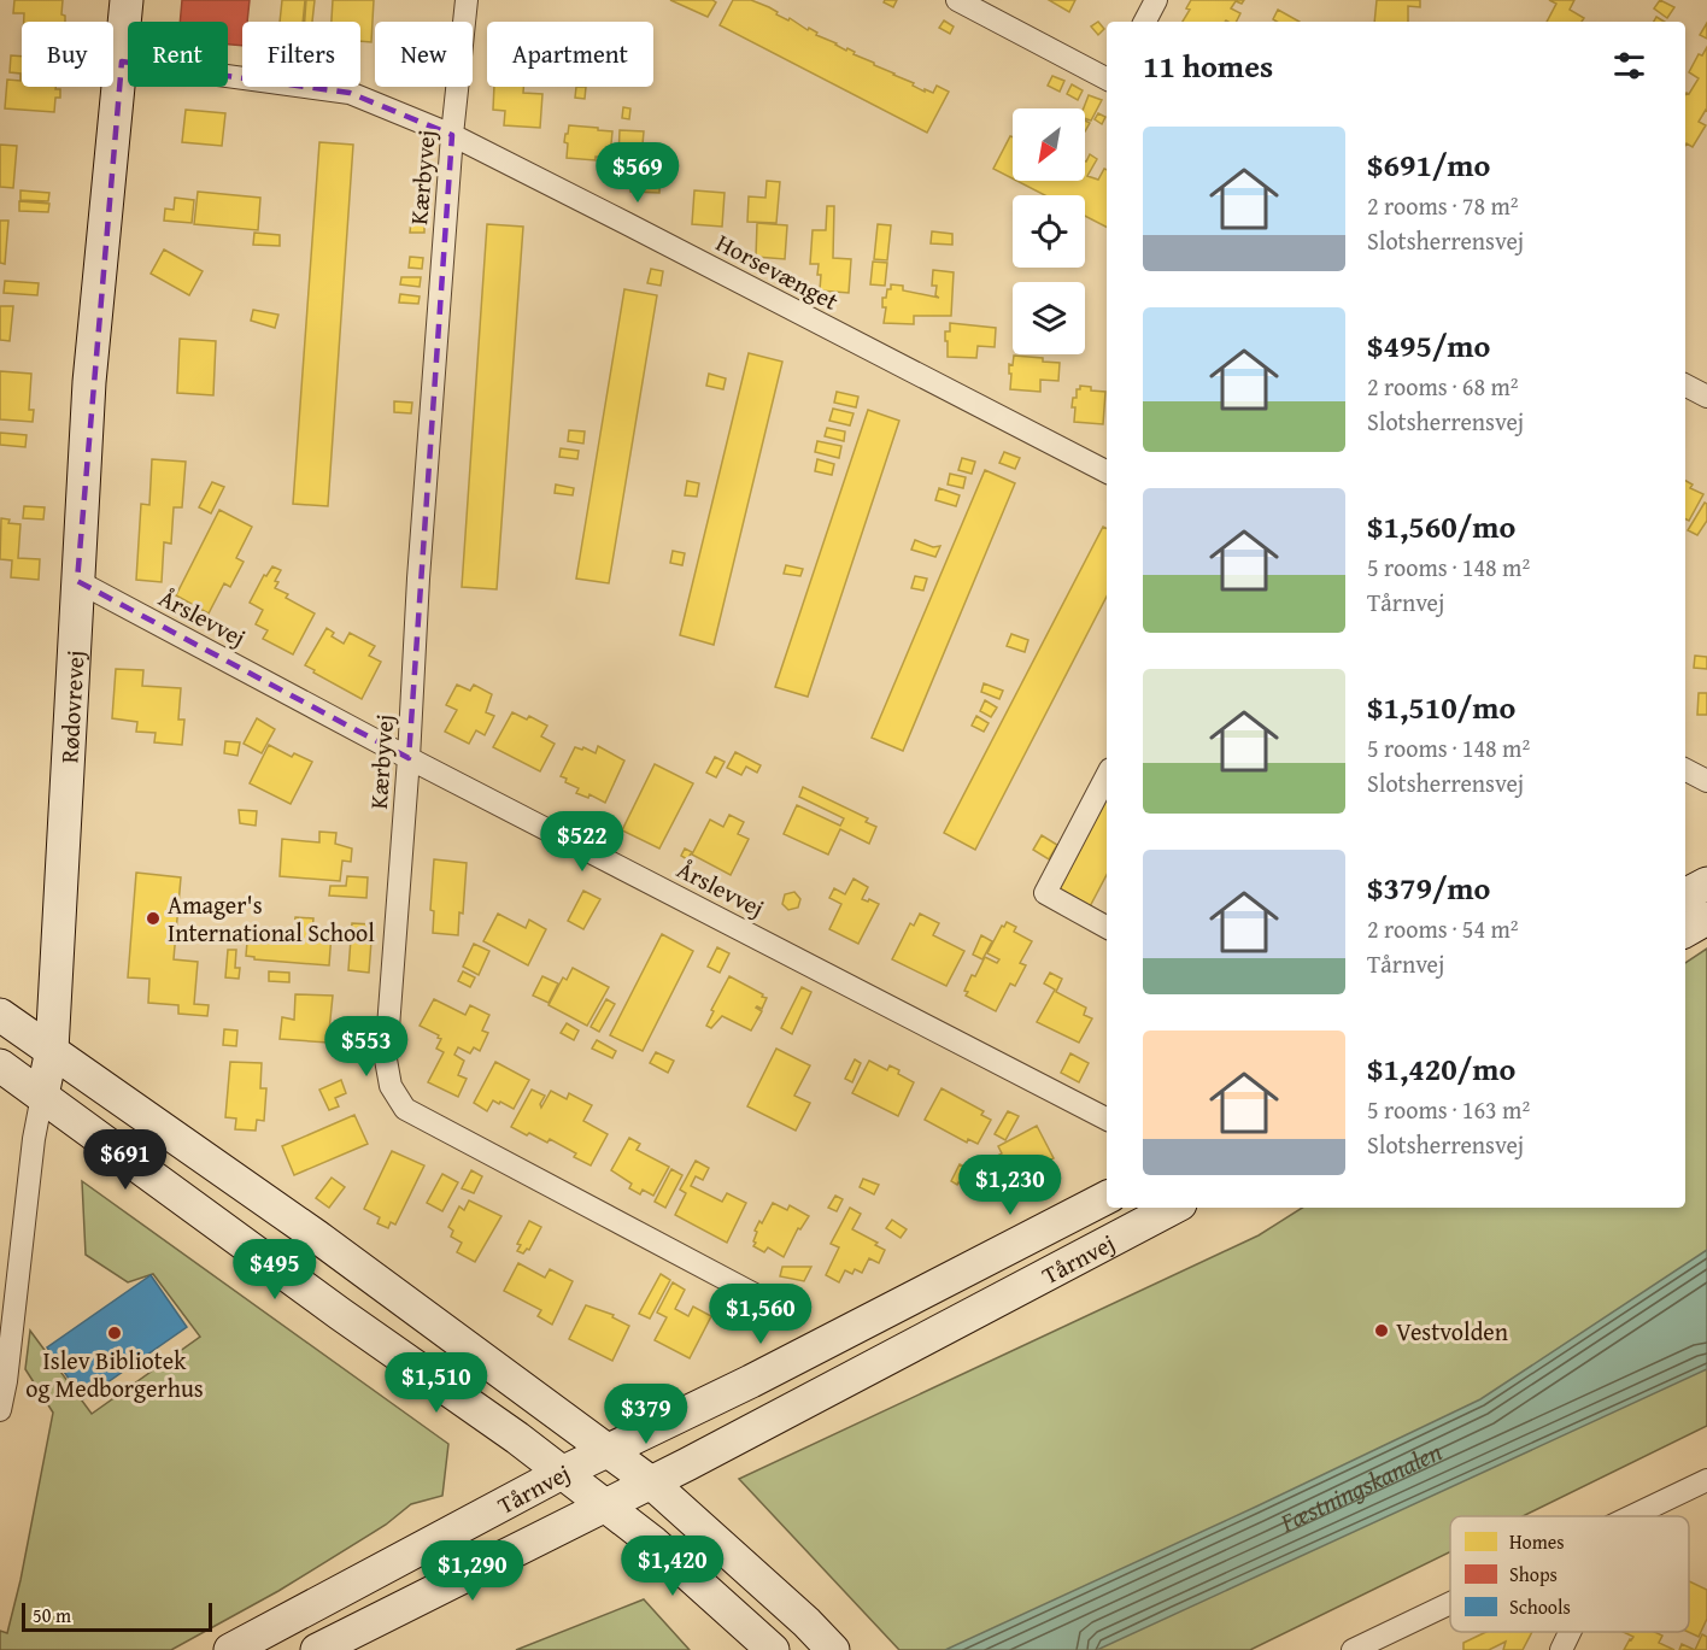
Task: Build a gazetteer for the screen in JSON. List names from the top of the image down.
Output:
{
  "streets": {
    "street": [
      "Kærbyvej",
      "Horsevænget",
      "Årslevvej",
      "Rødovrevej",
      "Tårnvej"
    ]
  },
  "crossings": [
    ["Kærbyvej", "Horsevænget"],
    ["Kærbyvej", "Årslevvej"],
    ["Horsevænget", "Rødovrevej"],
    ["Årslevvej", "Rødovrevej"]
  ],
  "water": ["Fæstningskanalen"],
  "places": ["Amager's International School", "Vestvolden", "Islev Bibliotek og Medborgerhus"],
  "legend": ["Homes", "Shops", "Schools"],
  "scale_bar": "50 m",
  "north": "bottom left",
  "page": {
    "chip": [
      "Buy",
      "Rent",
      "Filters",
      "New",
      "Apartment"
    ],
    "heading": "11 homes",
    "list": [
      {
        "name": "$691/mo",
        "note": "2 rooms · 78 m² · Slotsherrensvej"
      },
      {
        "name": "$495/mo",
        "note": "2 rooms · 68 m² · Slotsherrensvej"
      },
      {
        "name": "$1,560/mo",
        "note": "5 rooms · 148 m² · Tårnvej"
      },
      {
        "name": "$1,510/mo",
        "note": "5 rooms · 148 m² · Slotsherrensvej"
      },
      {
        "name": "$379/mo",
        "note": "2 rooms · 54 m² · Tårnvej"
      },
      {
        "name": "$1,420/mo",
        "note": "5 rooms · 163 m² · Slotsherrensvej"
      }
    ],
    "price": [
      "$569",
      "$522",
      "$553",
      "$691",
      "$1,230",
      "$495",
      "$1,560",
      "$1,510",
      "$379",
      "$1,420",
      "$1,290"
    ],
    "scale": "50 m"
  }
}
